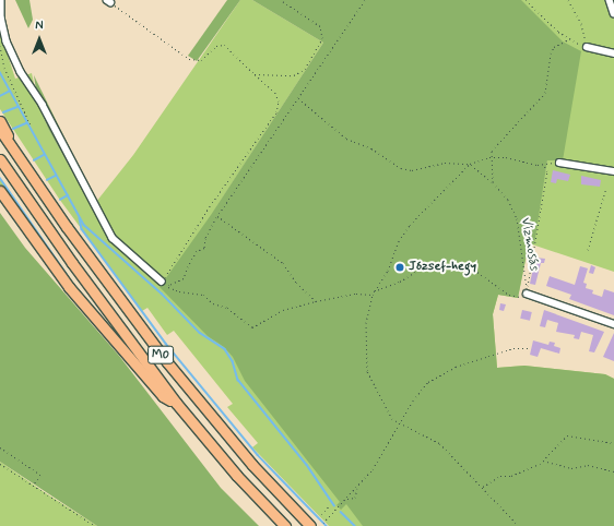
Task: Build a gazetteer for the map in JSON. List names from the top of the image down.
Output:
{
  "streets": {
    "highway": ["M0"],
    "path": ["Vízmosás"]
  },
  "places": ["József-hegy"],
  "north": "top"
}
